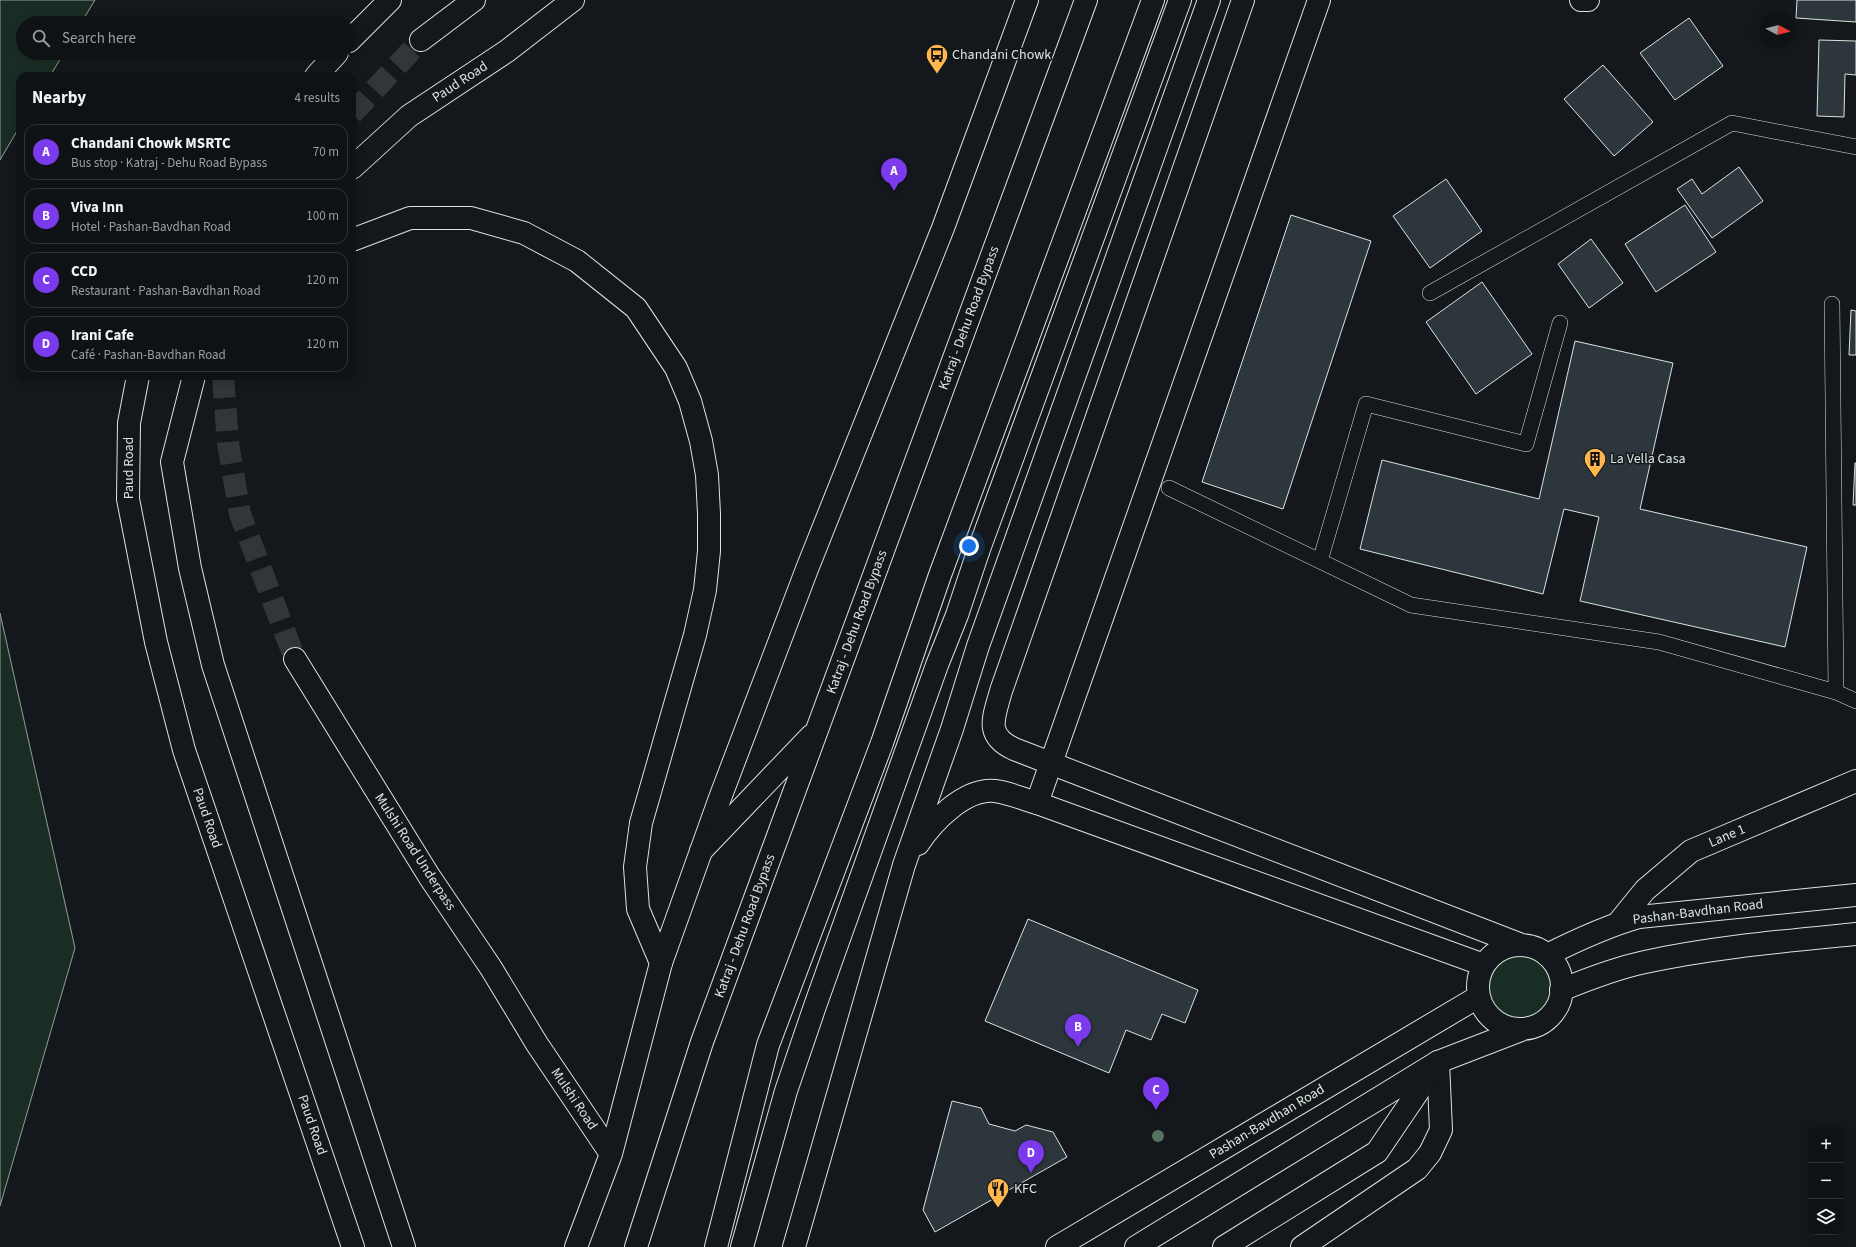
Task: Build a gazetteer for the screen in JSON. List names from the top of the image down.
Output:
{
  "streets": {
    "main road": [
      "Paud Road",
      "Katraj - Dehu Road Bypass",
      "Lane 1",
      "Mulshi Road Underpass",
      "Pashan-Bavdhan Road",
      "Mulshi Road"
    ]
  },
  "crossings": [
    ["Lane 1", "Pashan-Bavdhan Road"],
    ["Mulshi Road Underpass", "Mulshi Road"]
  ],
  "places": {
    "bus stop": ["Chandani Chowk"],
    "building": ["La Vella Casa"],
    "restaurant": ["KFC"]
  },
  "north": "right",
  "page": {
    "search": "Search here",
    "heading": ["Nearby", "4 results"],
    "list": [
      {
        "mark": "A",
        "name": "Chandani Chowk MSRTC",
        "note": "Bus stop · Katraj - Dehu Road Bypass",
        "value": "70 m"
      },
      {
        "mark": "B",
        "name": "Viva Inn",
        "note": "Hotel · Pashan-Bavdhan Road",
        "value": "100 m"
      },
      {
        "mark": "C",
        "name": "CCD",
        "note": "Restaurant · Pashan-Bavdhan Road",
        "value": "120 m"
      },
      {
        "mark": "D",
        "name": "Irani Cafe",
        "note": "Café · Pashan-Bavdhan Road",
        "value": "120 m"
      }
    ],
    "pins": [
      "A",
      "B",
      "C",
      "D"
    ],
    "map_buttons": ["+", "−"]
  }
}
